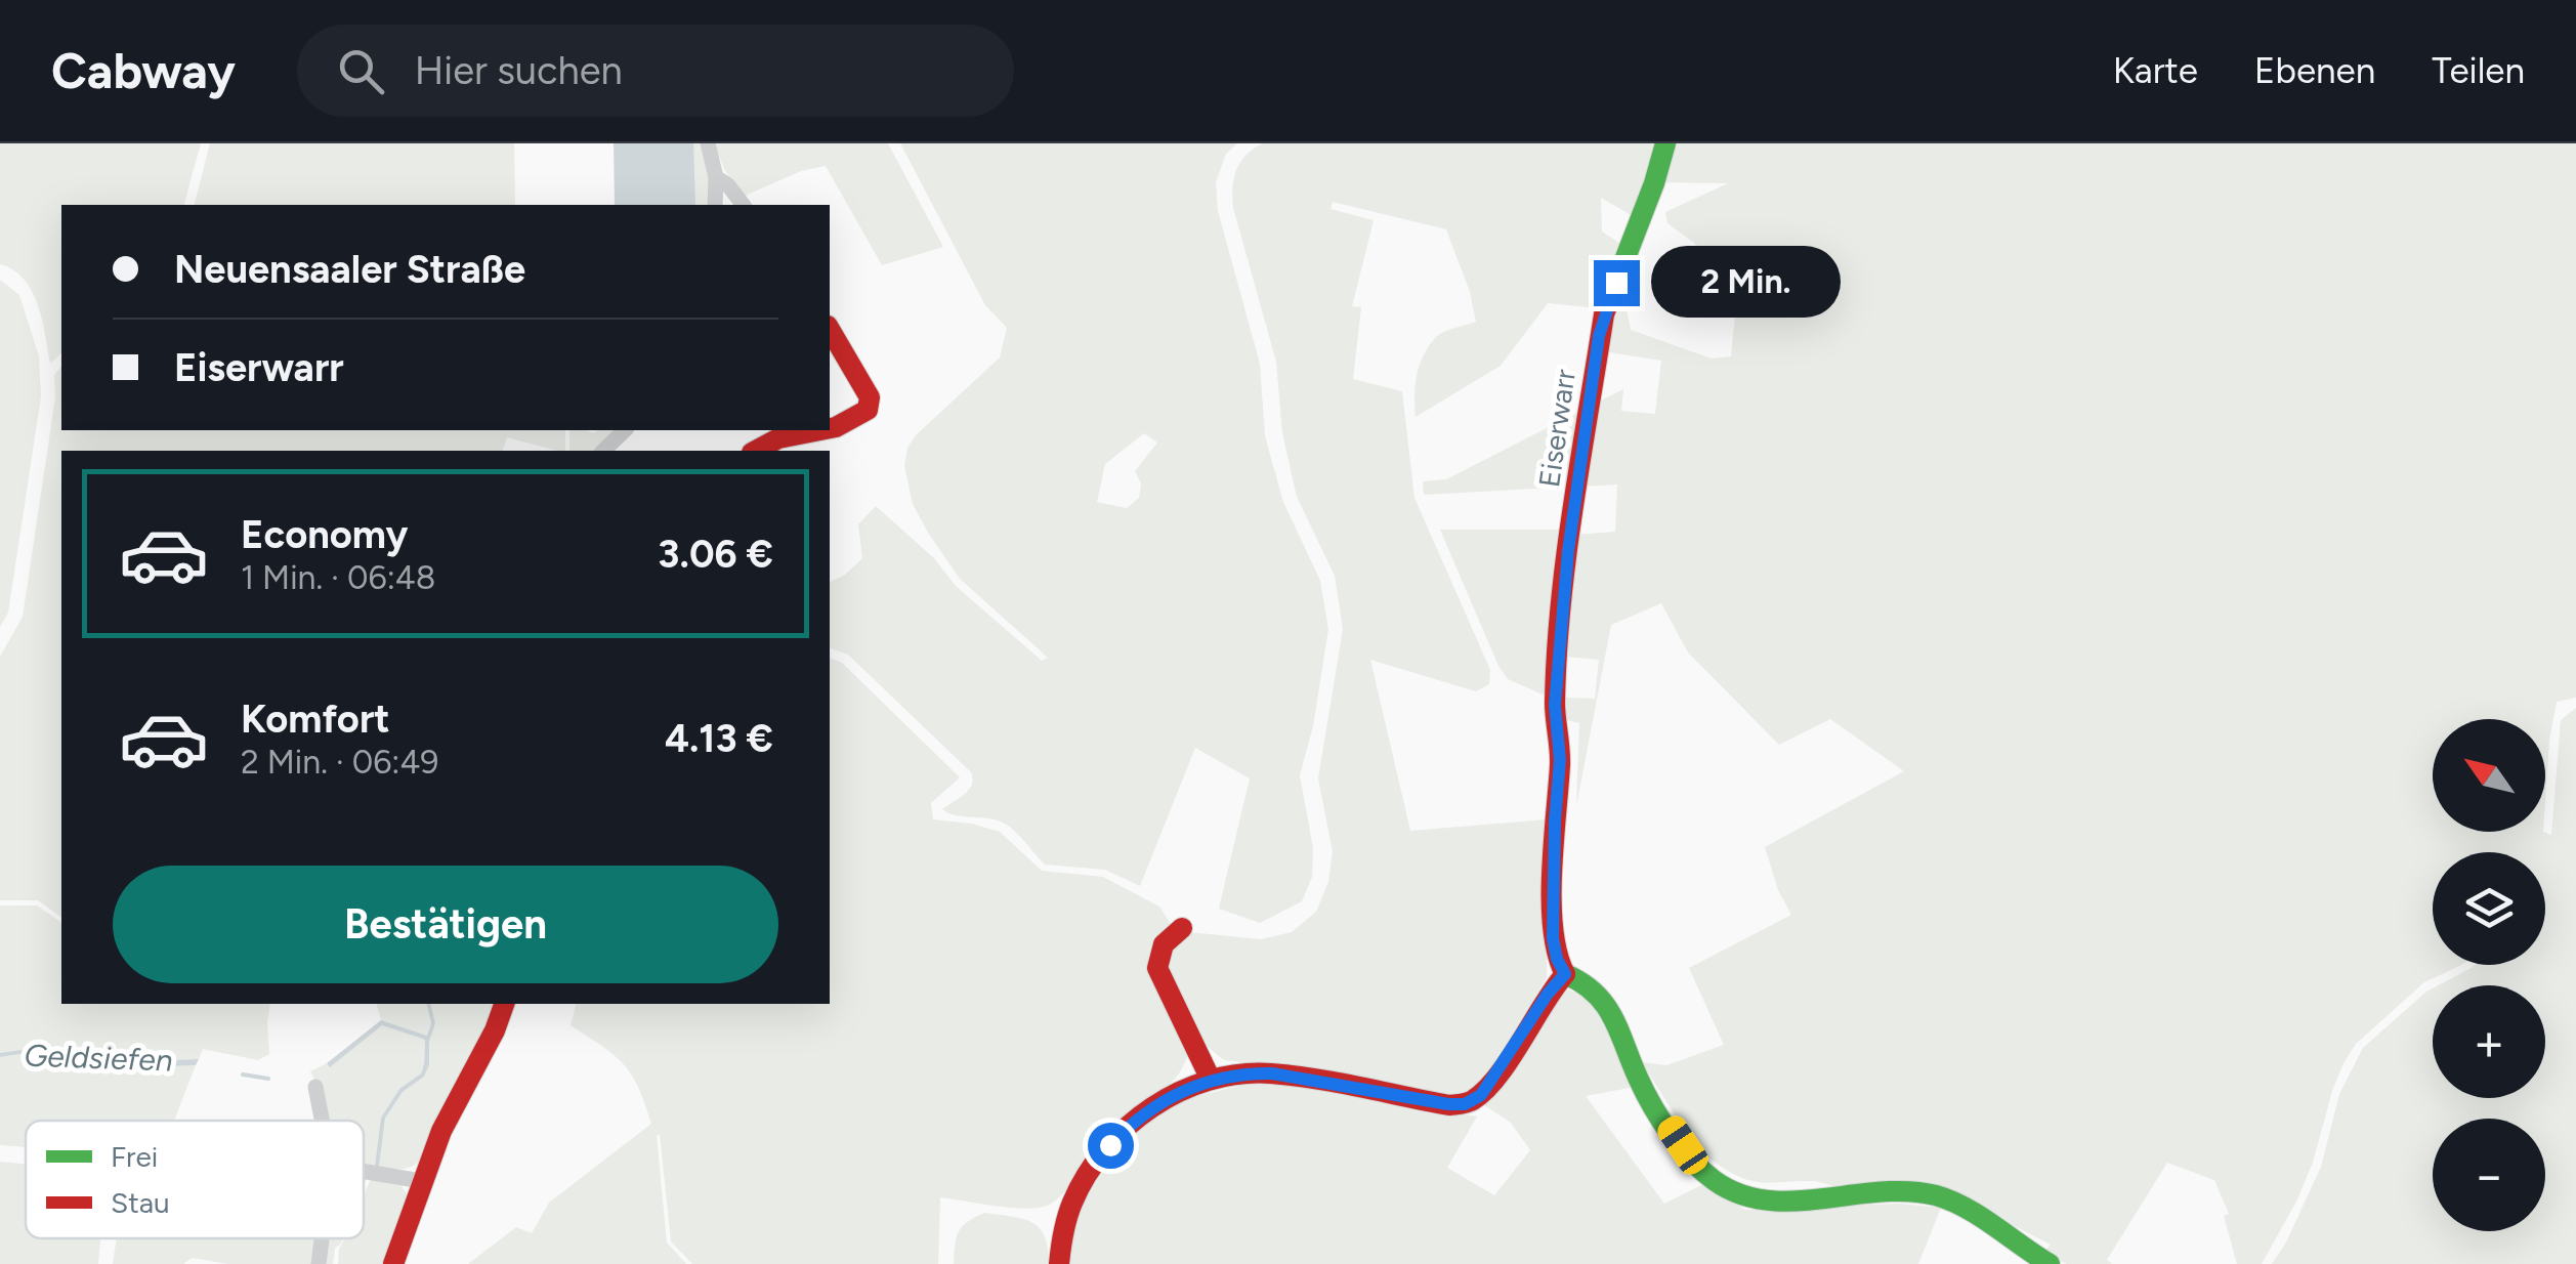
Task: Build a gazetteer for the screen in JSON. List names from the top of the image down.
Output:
{
  "streets": {
    "street": ["Eiserwarr"]
  },
  "water": ["Geldsiefen"],
  "legend": ["Frei", "Stau"],
  "north": "top left",
  "page": {
    "header": "Cabway",
    "search": "Hier suchen",
    "nav": ["Karte", "Ebenen", "Teilen"],
    "banner": ["Neuensaaler Straße", "Eiserwarr"],
    "bubble": "2 Min.",
    "list": [
      {
        "name": "Economy",
        "note": "1 Min. · 06:48",
        "value": "3.06 €"
      },
      {
        "name": "Komfort",
        "note": "2 Min. · 06:49",
        "value": "4.13 €"
      }
    ],
    "map_buttons": ["+", "−"],
    "buttons": "Bestätigen"
  }
}
